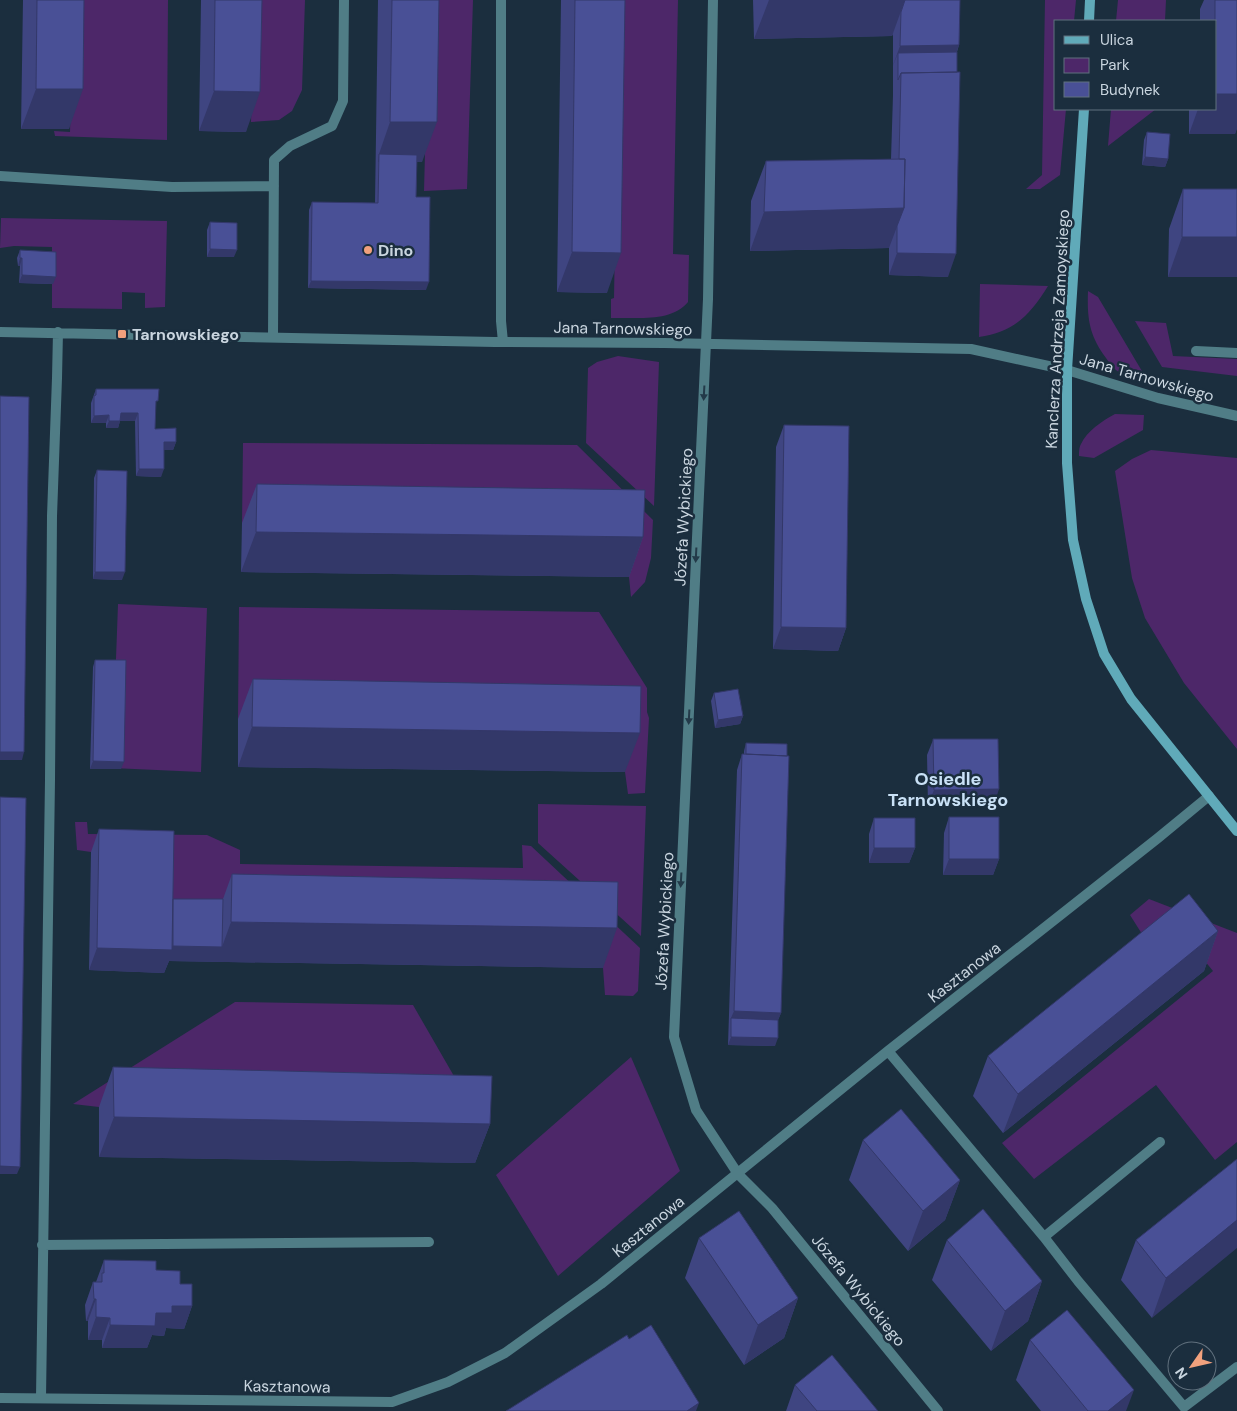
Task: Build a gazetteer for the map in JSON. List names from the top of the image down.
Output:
{
  "streets": {
    "street": [
      "Jana Tarnowskiego",
      "Kanclerza Andrzeja Zamoyskiego",
      "Józefa Wybickiego",
      "Kasztanowa"
    ]
  },
  "crossings": [
    ["Jana Tarnowskiego", "Kanclerza Andrzeja Zamoyskiego"],
    ["Jana Tarnowskiego", "Józefa Wybickiego"],
    ["Kanclerza Andrzeja Zamoyskiego", "Kasztanowa"],
    ["Józefa Wybickiego", "Kasztanowa"]
  ],
  "one_way": ["Józefa Wybickiego"],
  "districts": ["Osiedle Tarnowskiego"],
  "places": {
    "other": ["Dino"],
    "transit": ["Tarnowskiego"]
  },
  "legend": ["Ulica", "Park", "Budynek"],
  "north": "bottom left"
}
